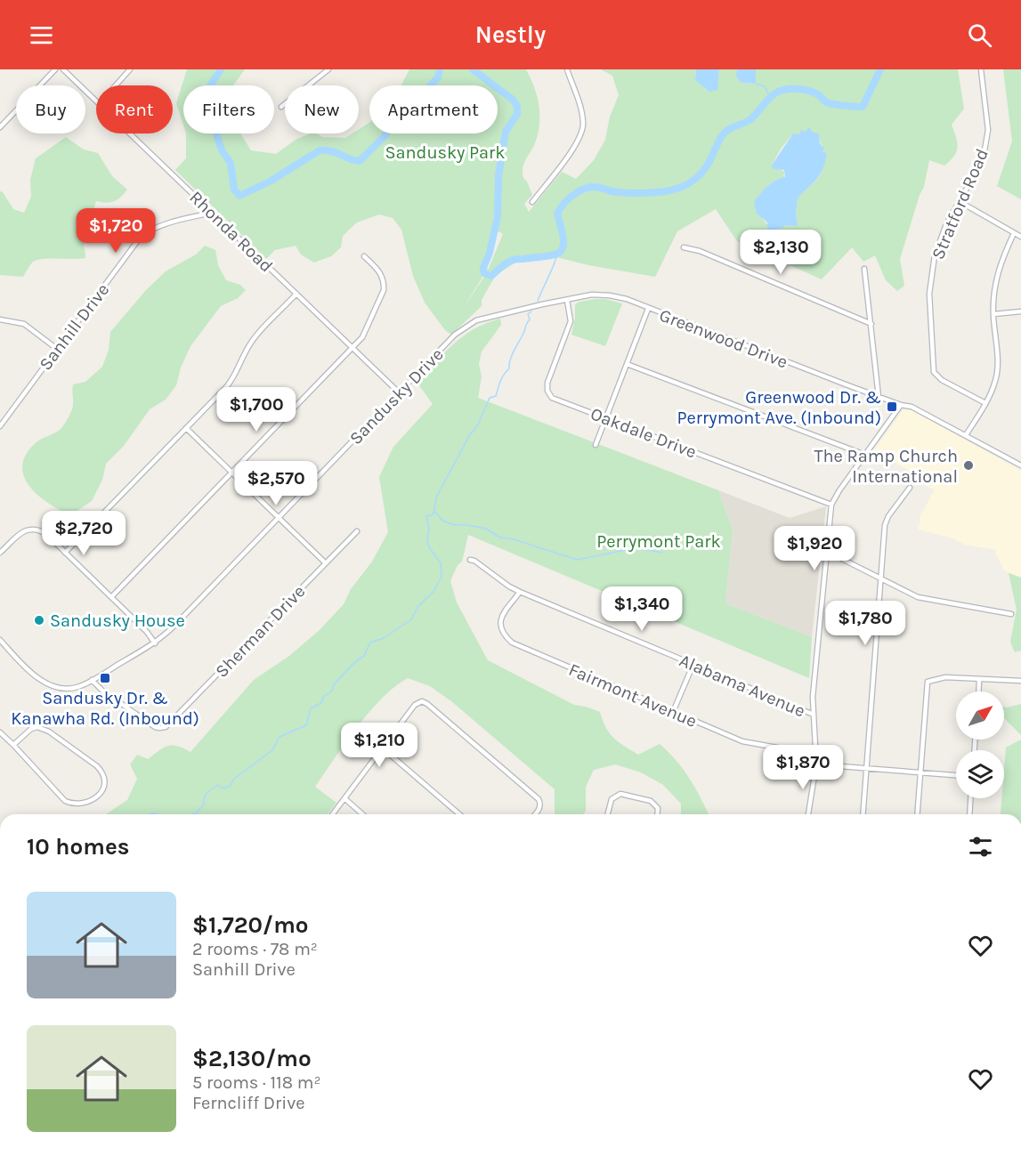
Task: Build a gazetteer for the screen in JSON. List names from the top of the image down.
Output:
{
  "streets": {
    "street": [
      "Stratford Road",
      "Rhonda Road",
      "Sanhill Drive",
      "Greenwood Drive",
      "Sandusky Drive",
      "Oakdale Drive",
      "Sherman Drive",
      "Alabama Avenue",
      "Fairmont Avenue"
    ]
  },
  "crossings": [
    ["Rhonda Road", "Sanhill Drive"],
    ["Rhonda Road", "Sandusky Drive"],
    ["Greenwood Drive", "Sandusky Drive"],
    ["Greenwood Drive", "Oakdale Drive"],
    ["Sandusky Drive", "Sherman Drive"],
    ["Alabama Avenue", "Fairmont Avenue"]
  ],
  "parks": ["Sandusky Park", "Perrymont Park"],
  "places": {
    "transit": ["Greenwood Dr. & Perrymont Ave. (Inbound)", "Sandusky Dr. & Kanawha Rd. (Inbound)"],
    "other": ["The Ramp Church International", "Sandusky House"]
  },
  "north": "top right",
  "page": {
    "header": "Nestly",
    "chip": [
      "Buy",
      "Rent",
      "Filters",
      "New",
      "Apartment"
    ],
    "price": [
      "$1,720",
      "$2,130",
      "$1,700",
      "$2,570",
      "$2,720",
      "$1,920",
      "$1,340",
      "$1,780",
      "$1,210",
      "$1,870"
    ],
    "heading": "10 homes",
    "list": [
      {
        "name": "$1,720/mo",
        "note": "2 rooms · 78 m² · Sanhill Drive"
      },
      {
        "name": "$2,130/mo",
        "note": "5 rooms · 118 m² · Ferncliff Drive"
      }
    ]
  }
}
